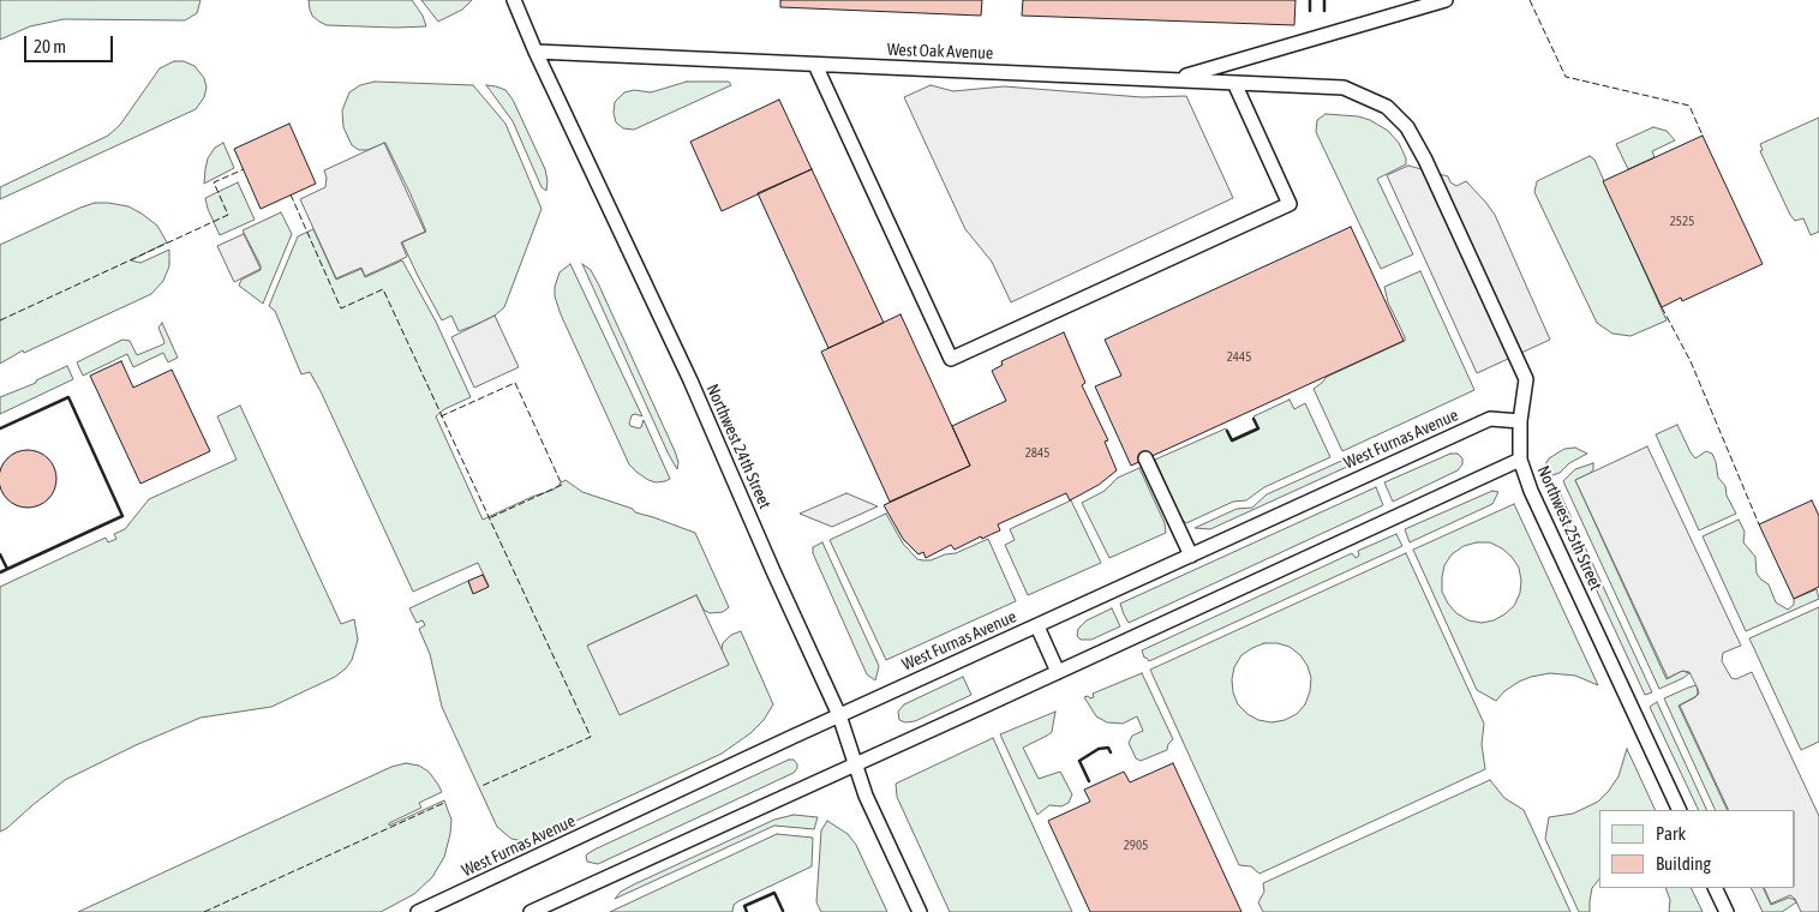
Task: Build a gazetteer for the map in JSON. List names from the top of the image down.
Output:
{
  "streets": {
    "lane": [
      "West Oak Avenue",
      "West Furnas Avenue",
      "Northwest 24th Street",
      "Northwest 25th Street"
    ]
  },
  "crossings": [
    ["West Oak Avenue", "Northwest 24th Street"],
    ["West Oak Avenue", "Northwest 25th Street"],
    ["West Furnas Avenue", "Northwest 24th Street"],
    ["West Furnas Avenue", "Northwest 25th Street"]
  ],
  "house_numbers": [
    "2525",
    "2445",
    "2845",
    "2905"
  ],
  "legend": ["Park", "Building"],
  "scale_bar": "20 m"
}
